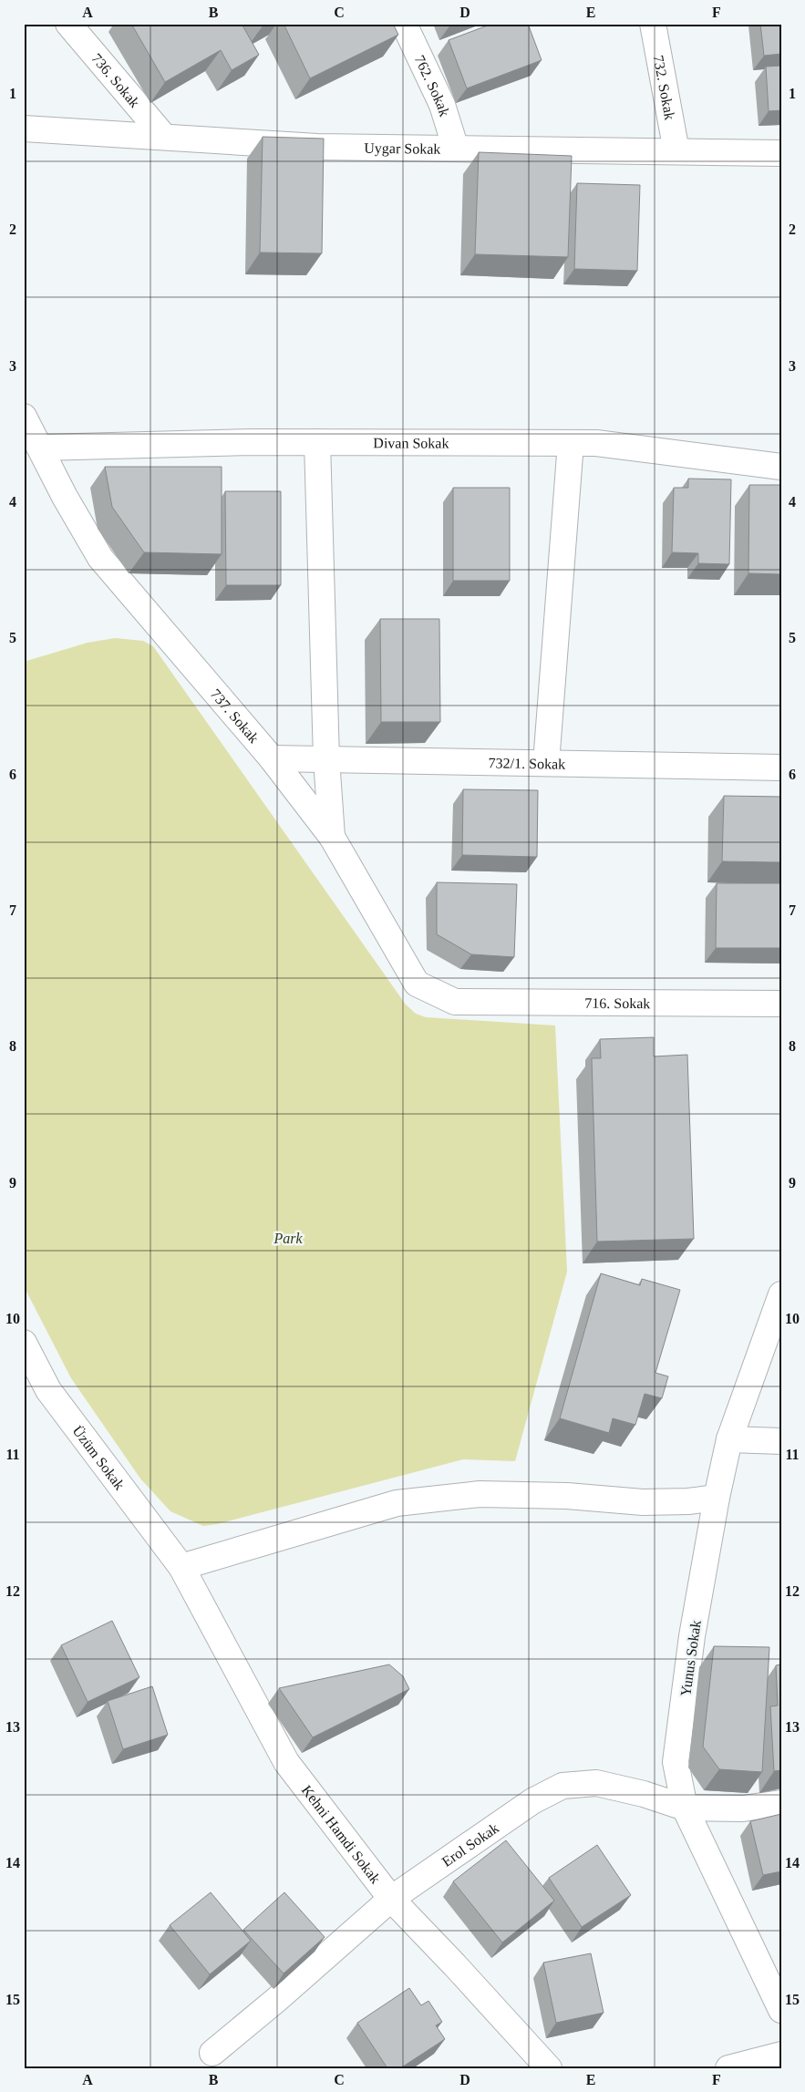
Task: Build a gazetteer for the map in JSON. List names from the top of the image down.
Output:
{
  "streets": {
    "street": [
      "736. Sokak",
      "762. Sokak",
      "732. Sokak",
      "Uygar Sokak",
      "Divan Sokak",
      "737. Sokak",
      "732/1. Sokak",
      "716. Sokak",
      "Üzüm Sokak",
      "Yunus Sokak",
      "Kehni Hamdi Sokak",
      "Erol Sokak"
    ]
  },
  "crossings": [
    ["736. Sokak", "Uygar Sokak"],
    ["762. Sokak", "Uygar Sokak"],
    ["732. Sokak", "Uygar Sokak"],
    ["Divan Sokak", "737. Sokak"],
    ["737. Sokak", "732/1. Sokak"],
    ["737. Sokak", "716. Sokak"],
    ["Üzüm Sokak", "Kehni Hamdi Sokak"],
    ["Yunus Sokak", "Erol Sokak"],
    ["Kehni Hamdi Sokak", "Erol Sokak"]
  ],
  "parks": ["Park"],
  "grid": {
    "columns": [
      "A",
      "B",
      "C",
      "D",
      "E",
      "F"
    ],
    "rows": [
      "1",
      "2",
      "3",
      "4",
      "5",
      "6",
      "7",
      "8",
      "9",
      "10",
      "11",
      "12",
      "13",
      "14",
      "15"
    ]
  }
}
